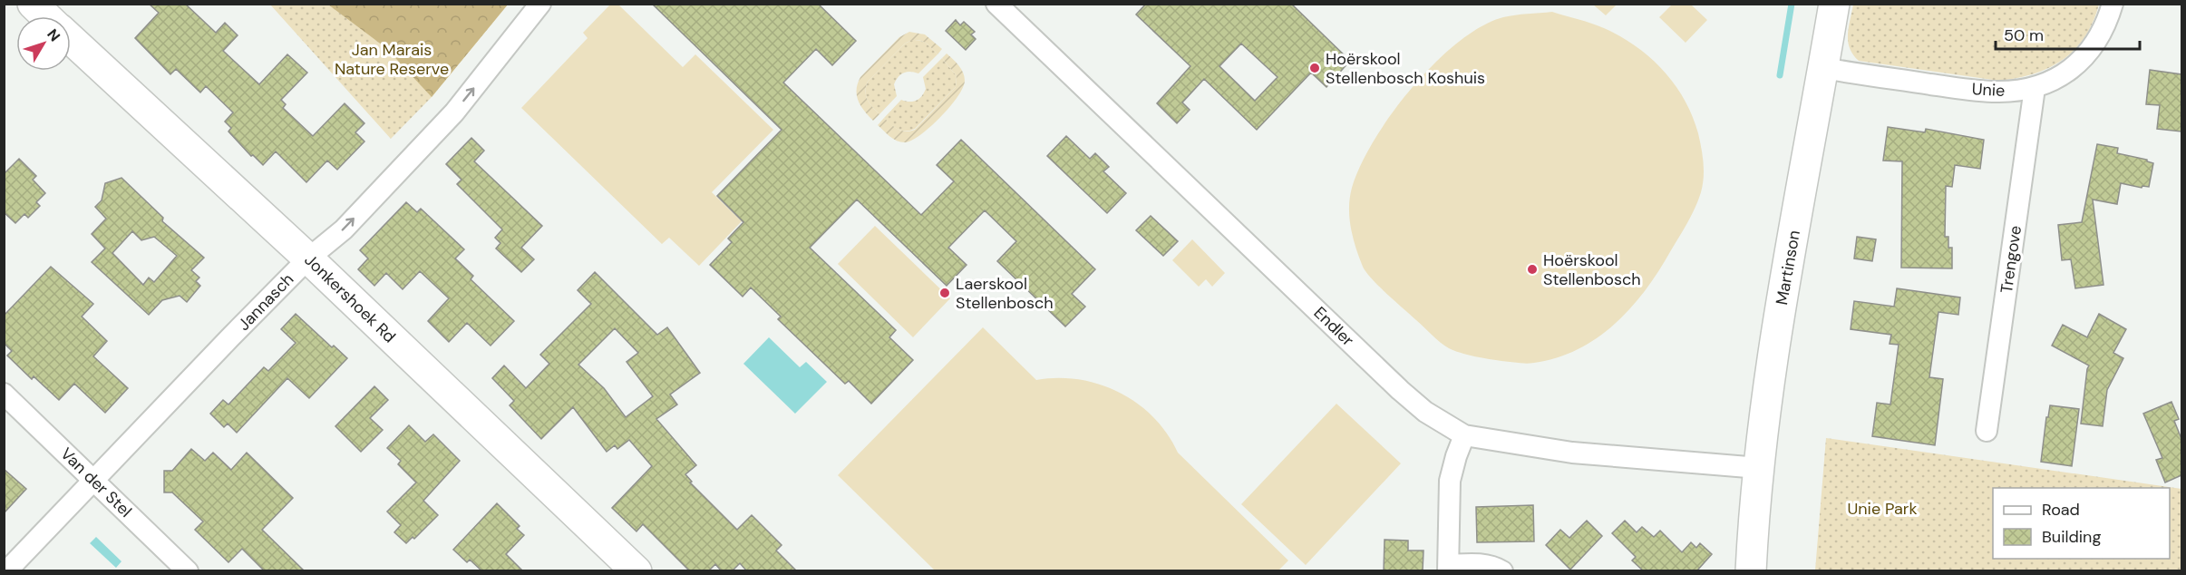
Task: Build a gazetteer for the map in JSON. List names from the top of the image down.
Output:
{
  "streets": {
    "street": [
      "Unie",
      "Trengove",
      "Martinson",
      "Jonkershoek Rd",
      "Jannasch",
      "Endler",
      "Van der Stel"
    ]
  },
  "crossings": [
    ["Unie", "Trengove"],
    ["Unie", "Martinson"],
    ["Martinson", "Endler"],
    ["Jonkershoek Rd", "Jannasch"],
    ["Jannasch", "Van der Stel"]
  ],
  "one_way": ["Jannasch"],
  "parks": ["Jan Marais Nature Reserve", "Unie Park"],
  "places": ["Hoërskool Stellenbosch Koshuis", "Hoërskool Stellenbosch", "Laerskool Stellenbosch"],
  "legend": ["Road", "Building"],
  "scale_bar": "50 m",
  "north": "top right"
}
